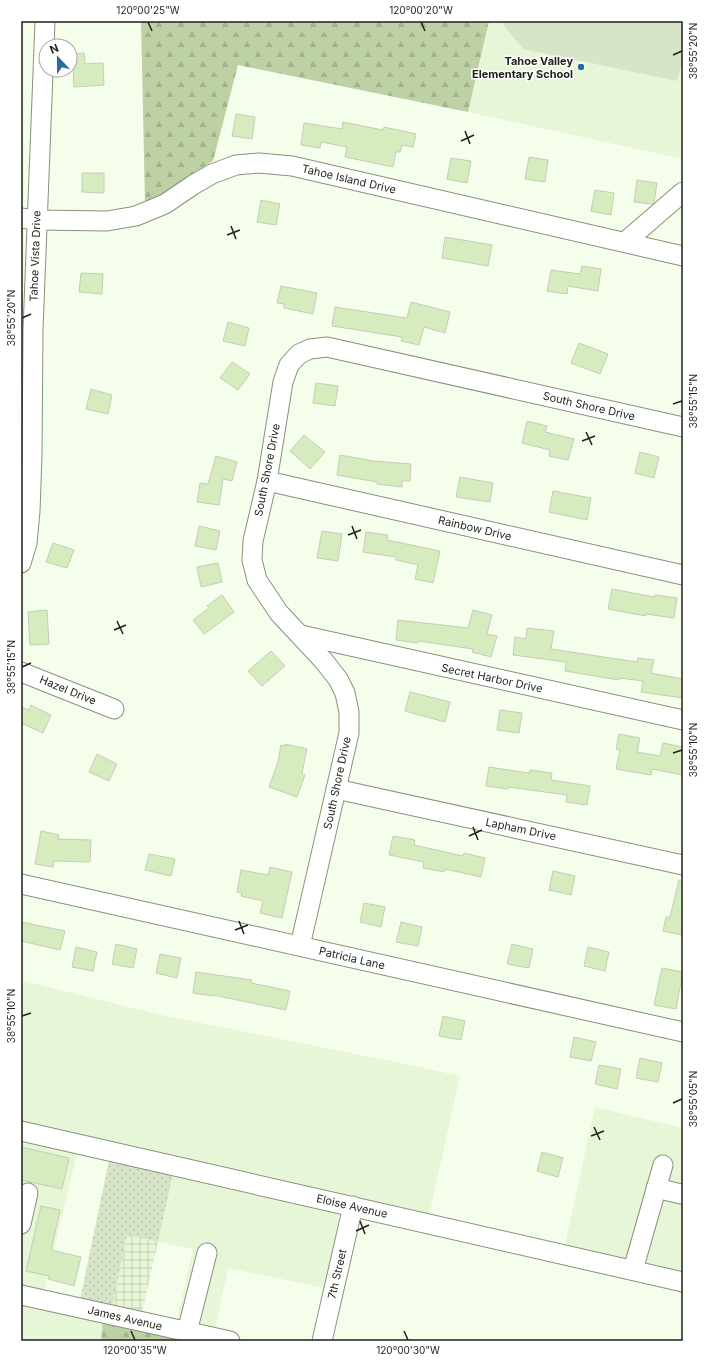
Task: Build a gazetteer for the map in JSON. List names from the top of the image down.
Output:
{
  "streets": {
    "street": [
      "Tahoe Island Drive",
      "Tahoe Vista Drive",
      "South Shore Drive",
      "Rainbow Drive",
      "Secret Harbor Drive",
      "Hazel Drive",
      "Lapham Drive",
      "Patricia Lane",
      "Eloise Avenue",
      "7th Street",
      "James Avenue"
    ]
  },
  "crossings": [
    ["Tahoe Island Drive", "Tahoe Vista Drive"],
    ["South Shore Drive", "Rainbow Drive"],
    ["South Shore Drive", "Secret Harbor Drive"],
    ["South Shore Drive", "Lapham Drive"],
    ["South Shore Drive", "Patricia Lane"],
    ["Eloise Avenue", "7th Street"]
  ],
  "places": ["Tahoe Valley Elementary School"],
  "north": "top",
  "coordinates": [
    "120°00'25\"W",
    "120°00'20\"W",
    "38°55'20\"N",
    "38°55'15\"N",
    "38°55'10\"N",
    "38°55'05\"N",
    "120°00'35\"W",
    "120°00'30\"W"
  ]
}
